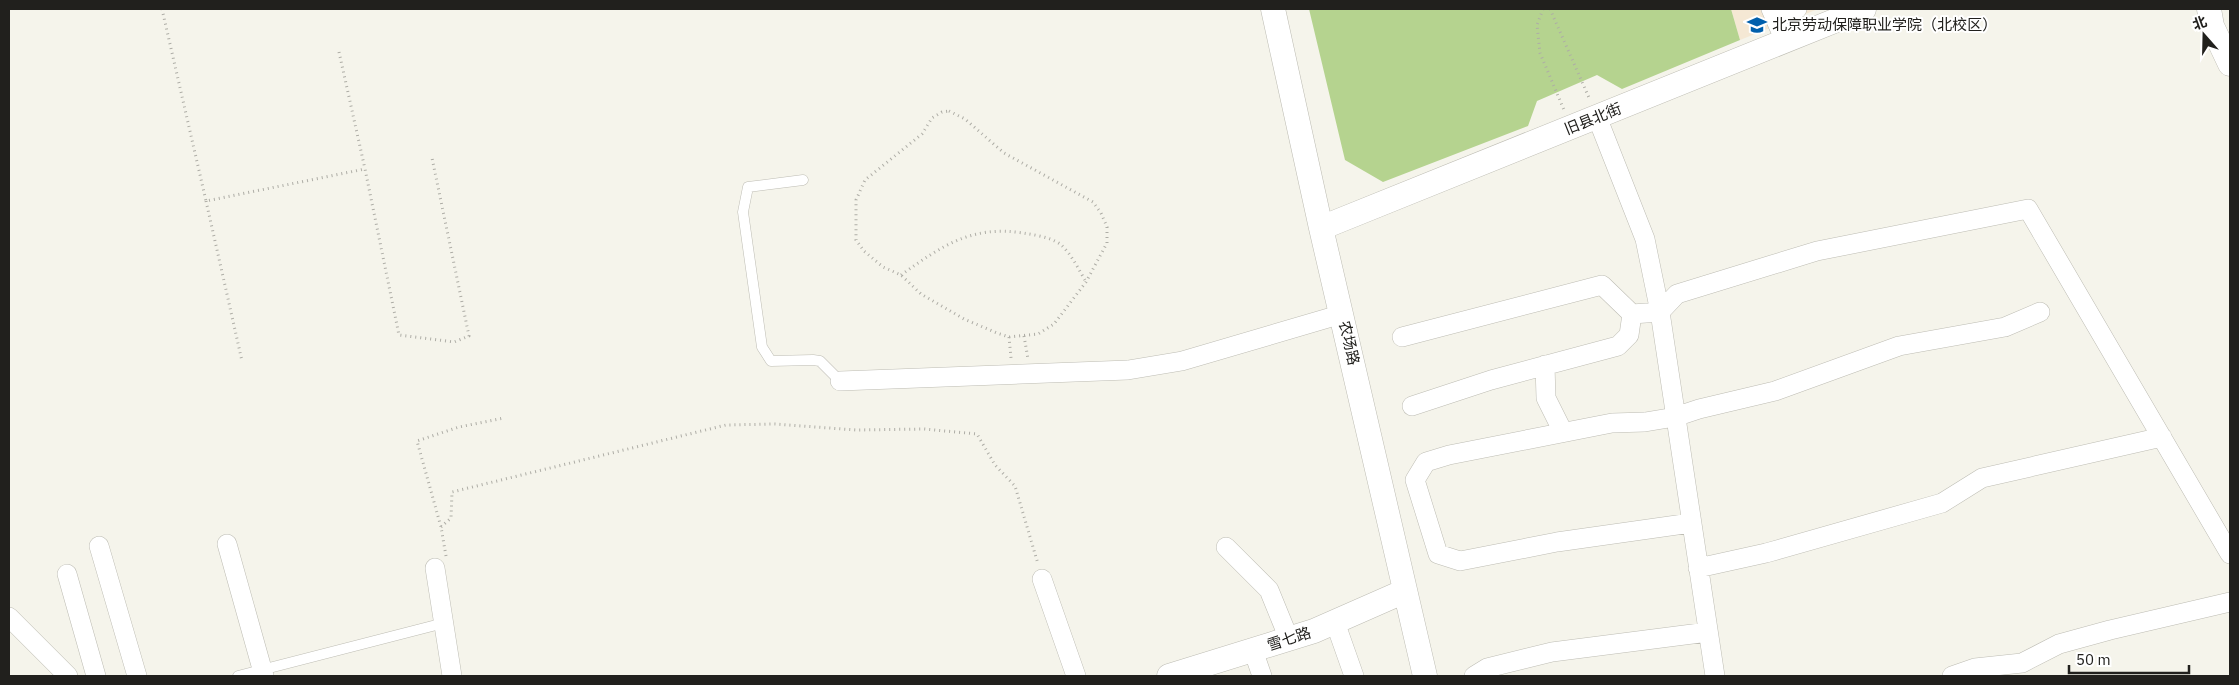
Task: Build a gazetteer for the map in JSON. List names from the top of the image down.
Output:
{
  "streets": {
    "street": ["旧县北街", "农场路", "雪七路"]
  },
  "crossings": [
    ["旧县北街", "农场路"],
    ["农场路", "雪七路"]
  ],
  "places": {
    "school or university": ["北京劳动保障职业学院（北校区）"]
  },
  "scale_bar": "50 m",
  "north": "top"
}
